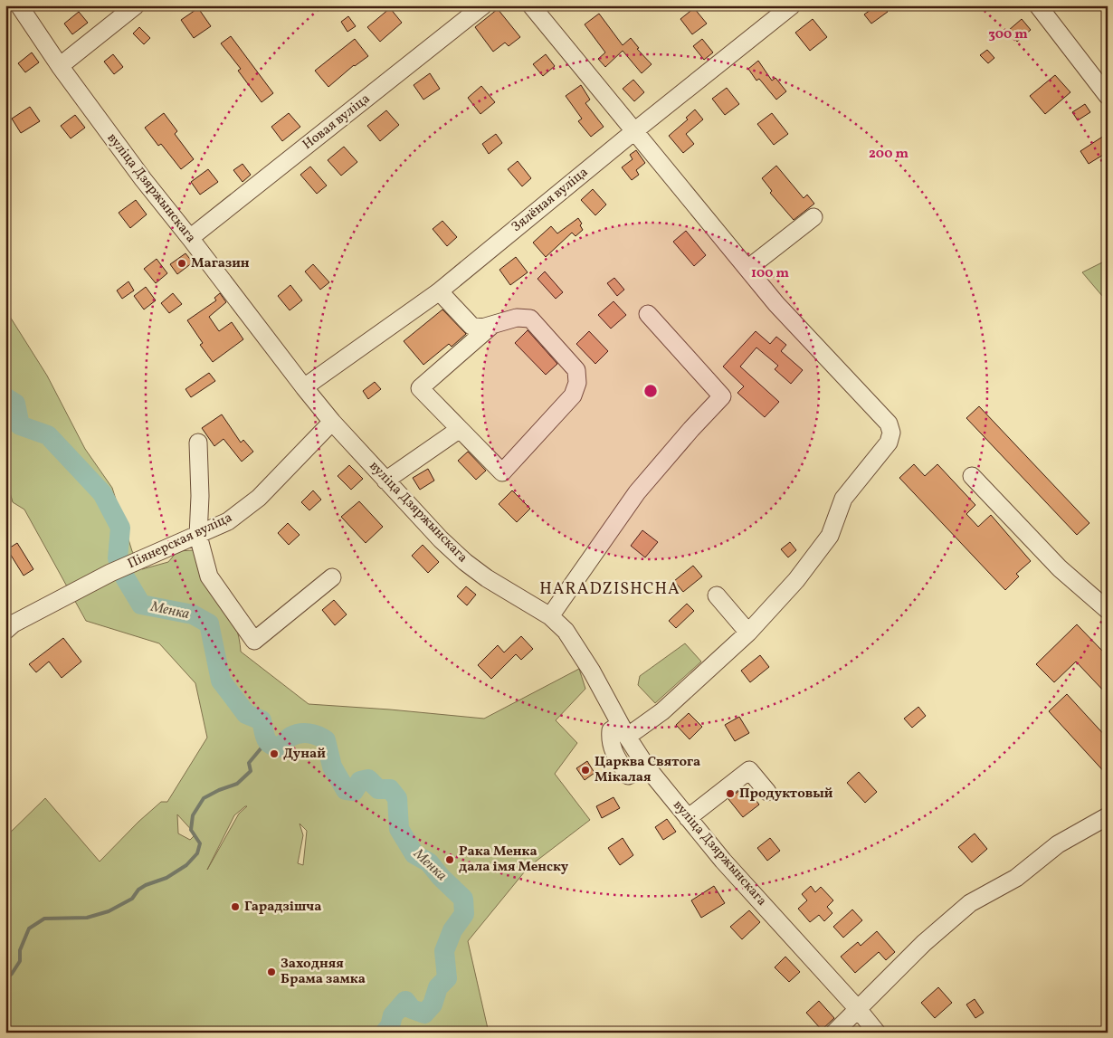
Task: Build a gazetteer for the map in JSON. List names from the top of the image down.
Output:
{
  "streets": {
    "street": [
      "Новая вуліца",
      "вуліца Дзяржынскага",
      "Зялёная вуліца",
      "Піянерская вуліца"
    ]
  },
  "crossings": [
    ["Новая вуліца", "вуліца Дзяржынскага"],
    ["вуліца Дзяржынскага", "Зялёная вуліца"],
    ["вуліца Дзяржынскага", "Піянерская вуліца"]
  ],
  "districts": ["HARADZISHCHA"],
  "water": ["Менка"],
  "places": [
    "Магазин",
    "Дунай",
    "Царква Святога Мікалая",
    "Продуктовый",
    "Рака Менка дала імя Менску",
    "Гарадзішча",
    "Заходняя Брама замка"
  ],
  "rings": ["300 m", "200 m", "100 m"]
}
